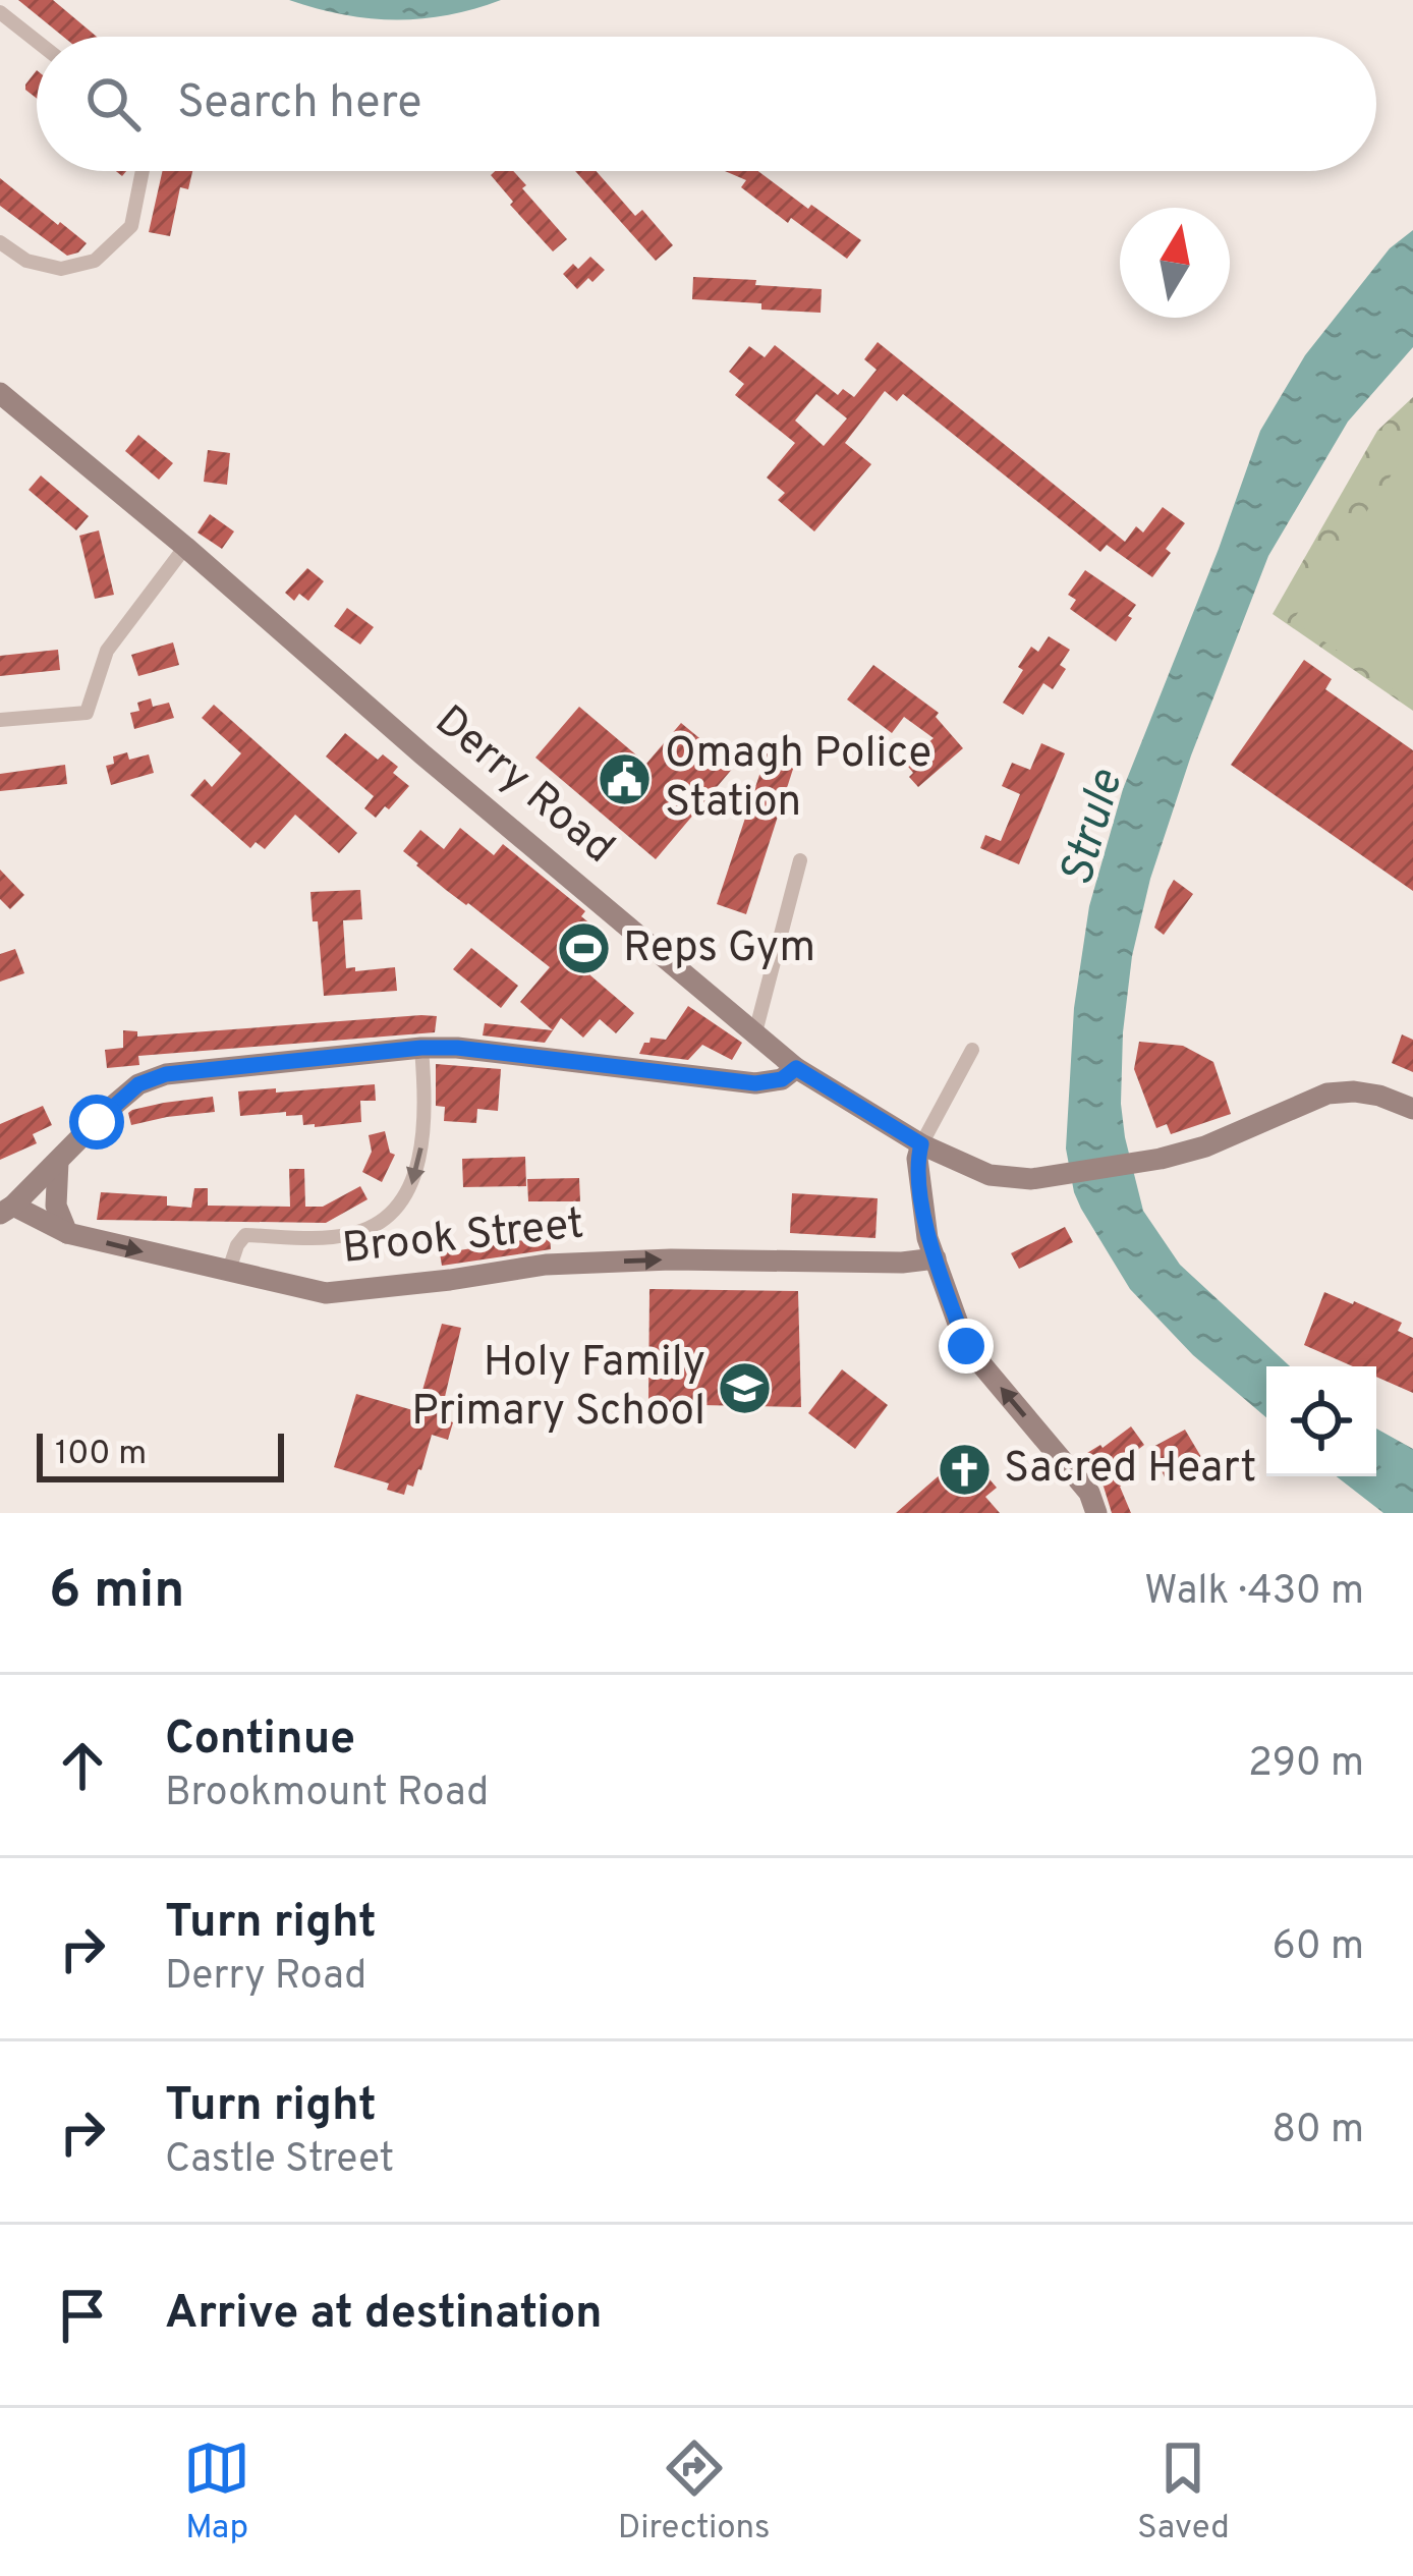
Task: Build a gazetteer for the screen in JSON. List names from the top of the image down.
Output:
{
  "streets": {
    "street": ["Derry Road", "Brook Street"]
  },
  "water": ["Strule"],
  "places": {
    "public building": ["Omagh Police Station"],
    "sports": ["Reps Gym"],
    "school or university": ["Holy Family Primary School"],
    "church": ["Sacred Heart"]
  },
  "scale_bar": "100 m",
  "north": "top",
  "page": {
    "search": "Search here",
    "scale": "100 m",
    "heading": ["6 min", "Walk · 430 m"],
    "list": [
      ["Continue", "Brookmount Road", "290 m"],
      ["Turn right", "Derry Road", "60 m"],
      ["Turn right", "Castle Street", "80 m"],
      "Arrive at destination"
    ],
    "nav": ["Map", "Directions", "Saved"]
  }
}
